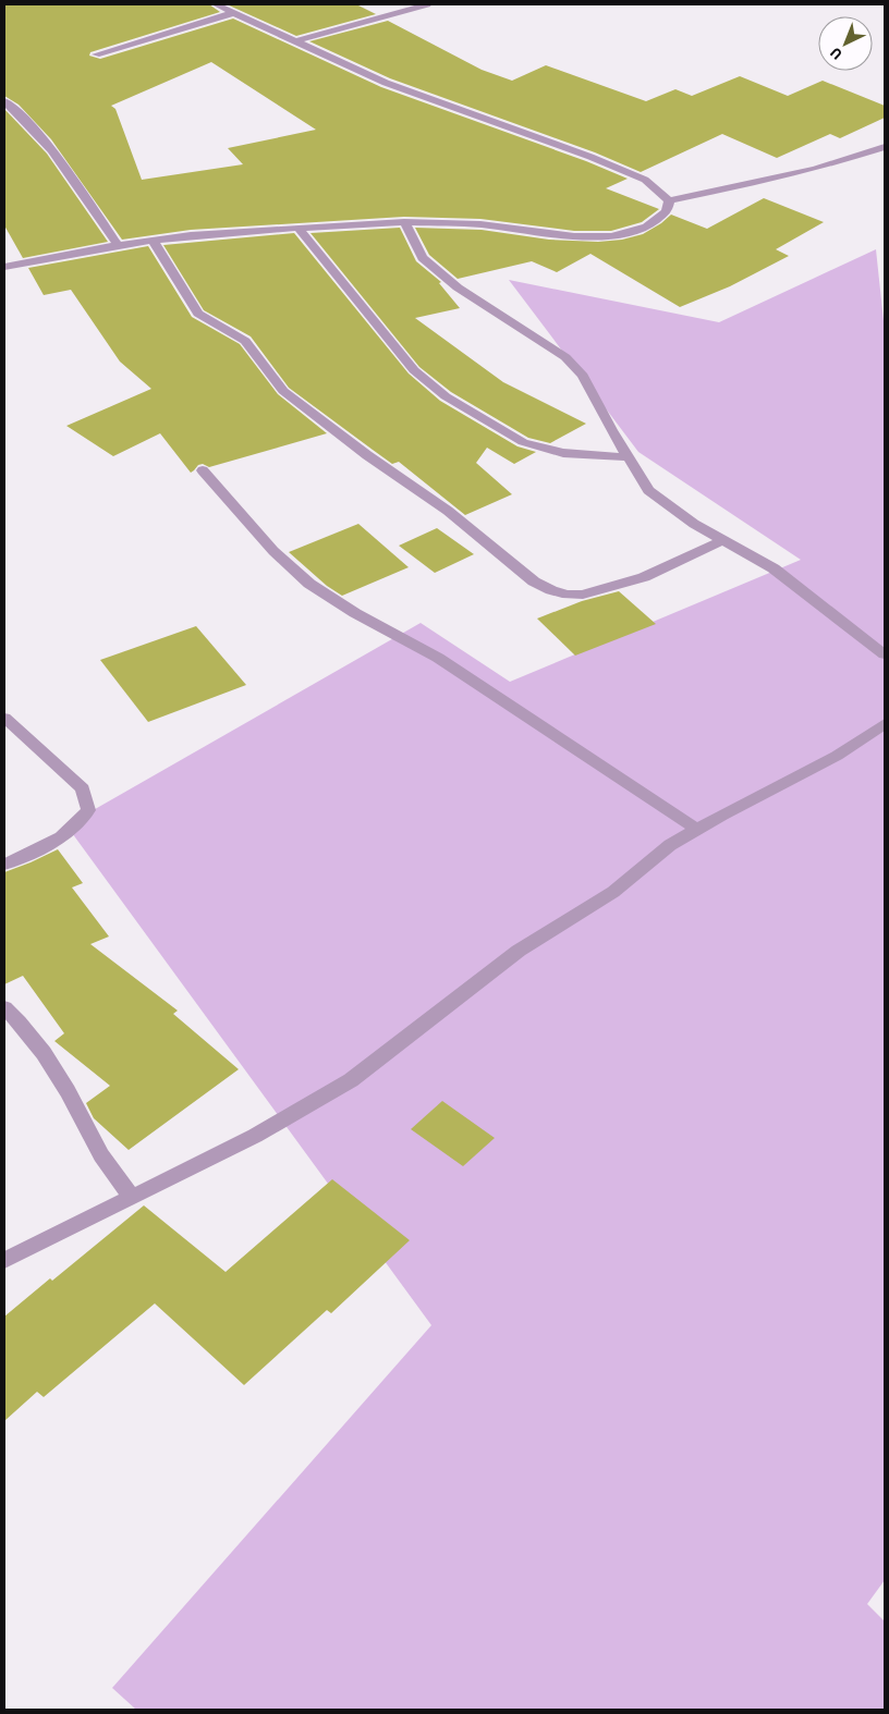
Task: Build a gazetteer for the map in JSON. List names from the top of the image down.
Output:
{
  "north": "bottom left"
}
